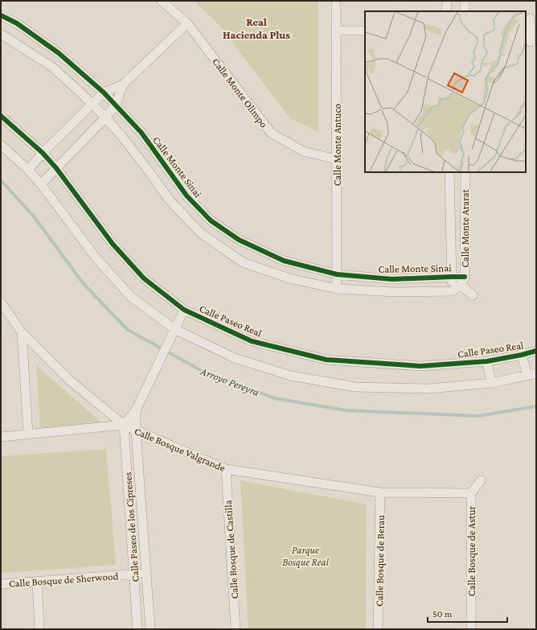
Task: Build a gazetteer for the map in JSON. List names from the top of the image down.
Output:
{
  "streets": {
    "street": [
      "Calle Monte Olimpo",
      "Calle Monte Antuco",
      "Calle Monte Sinai",
      "Calle Monte Ararat",
      "Calle Paseo Real",
      "Calle Bosque Valgrande",
      "Calle Paseo de los Cipreses",
      "Calle Bosque de Castilla",
      "Calle Bosque de Astur",
      "Calle Bosque de Berau",
      "Calle Bosque de Sherwood"
    ]
  },
  "crossings": [
    ["Calle Monte Olimpo", "Calle Monte Antuco"],
    ["Calle Monte Antuco", "Calle Monte Sinai"],
    ["Calle Monte Sinai", "Calle Monte Ararat"],
    ["Calle Bosque Valgrande", "Calle Paseo de los Cipreses"],
    ["Calle Bosque Valgrande", "Calle Bosque de Castilla"],
    ["Calle Bosque Valgrande", "Calle Bosque de Astur"],
    ["Calle Bosque Valgrande", "Calle Bosque de Berau"],
    ["Calle Paseo de los Cipreses", "Calle Bosque de Sherwood"]
  ],
  "districts": ["Real Hacienda Plus"],
  "water": ["Arroyo Pereyra"],
  "parks": ["Parque Bosque Real"],
  "scale_bar": "50 m"
}
